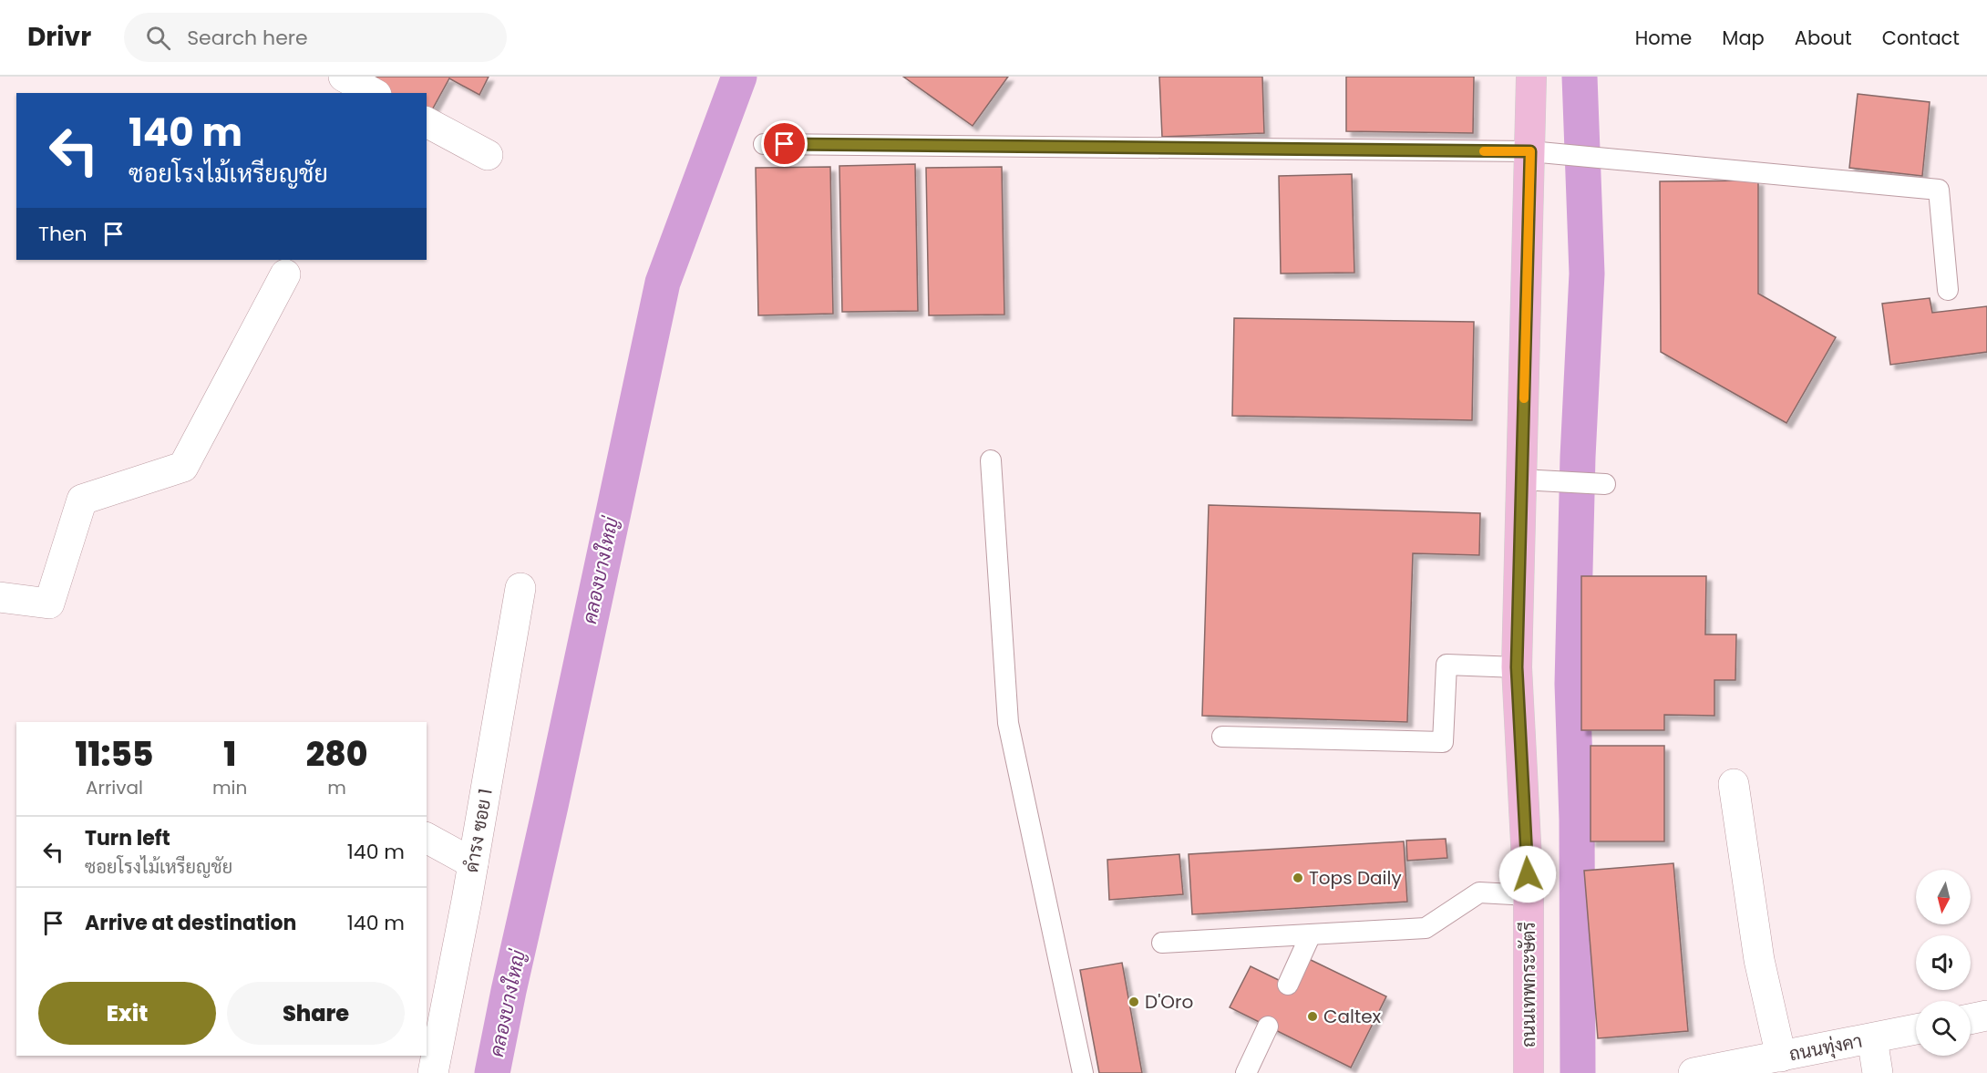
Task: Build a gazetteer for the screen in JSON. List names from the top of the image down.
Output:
{
  "streets": {
    "main road": ["ถนนเทพกระษัตรี"],
    "street": ["ดำรง ซอย 1", "ถนนทุ่งคา"]
  },
  "water": ["คลองบางใหญ่"],
  "places": ["Tops Daily", "D'Oro", "Caltex"],
  "north": "bottom",
  "page": {
    "header": "Drivr",
    "search": "Search here",
    "nav": [
      "Home",
      "Map",
      "About",
      "Contact"
    ],
    "turn": ["140 m", "ซอยโรงไม้เหรียญชัย"],
    "then": "Then",
    "eta": [
      "11:55",
      "Arrival",
      "1",
      "min",
      "280",
      "m"
    ],
    "list": [
      {
        "name": "Turn left",
        "note": "ซอยโรงไม้เหรียญชัย",
        "value": "140 m"
      },
      {
        "name": "Arrive at destination",
        "value": "140 m"
      }
    ],
    "buttons": ["Exit", "Share"]
  }
}
